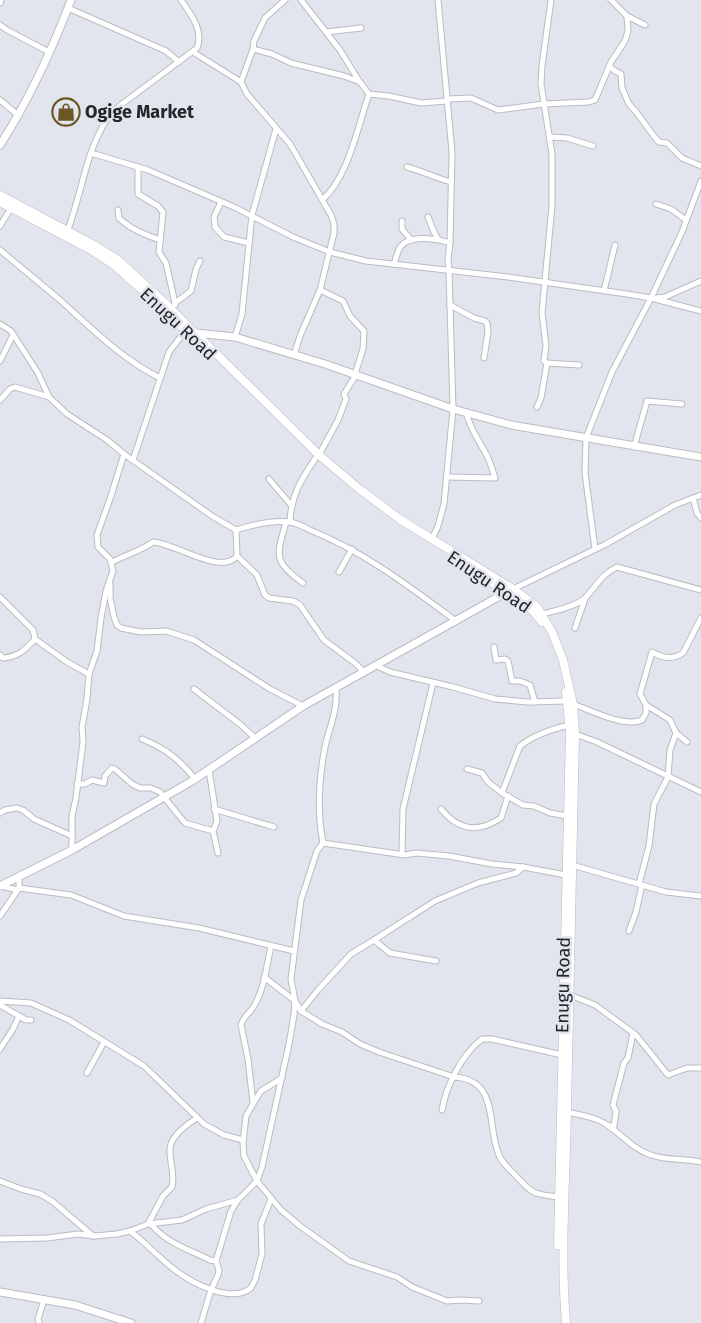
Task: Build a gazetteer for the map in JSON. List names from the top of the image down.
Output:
{
  "streets": {
    "main road": ["Enugu Road"]
  },
  "places": {
    "shop": ["Ogige Market"]
  }
}
